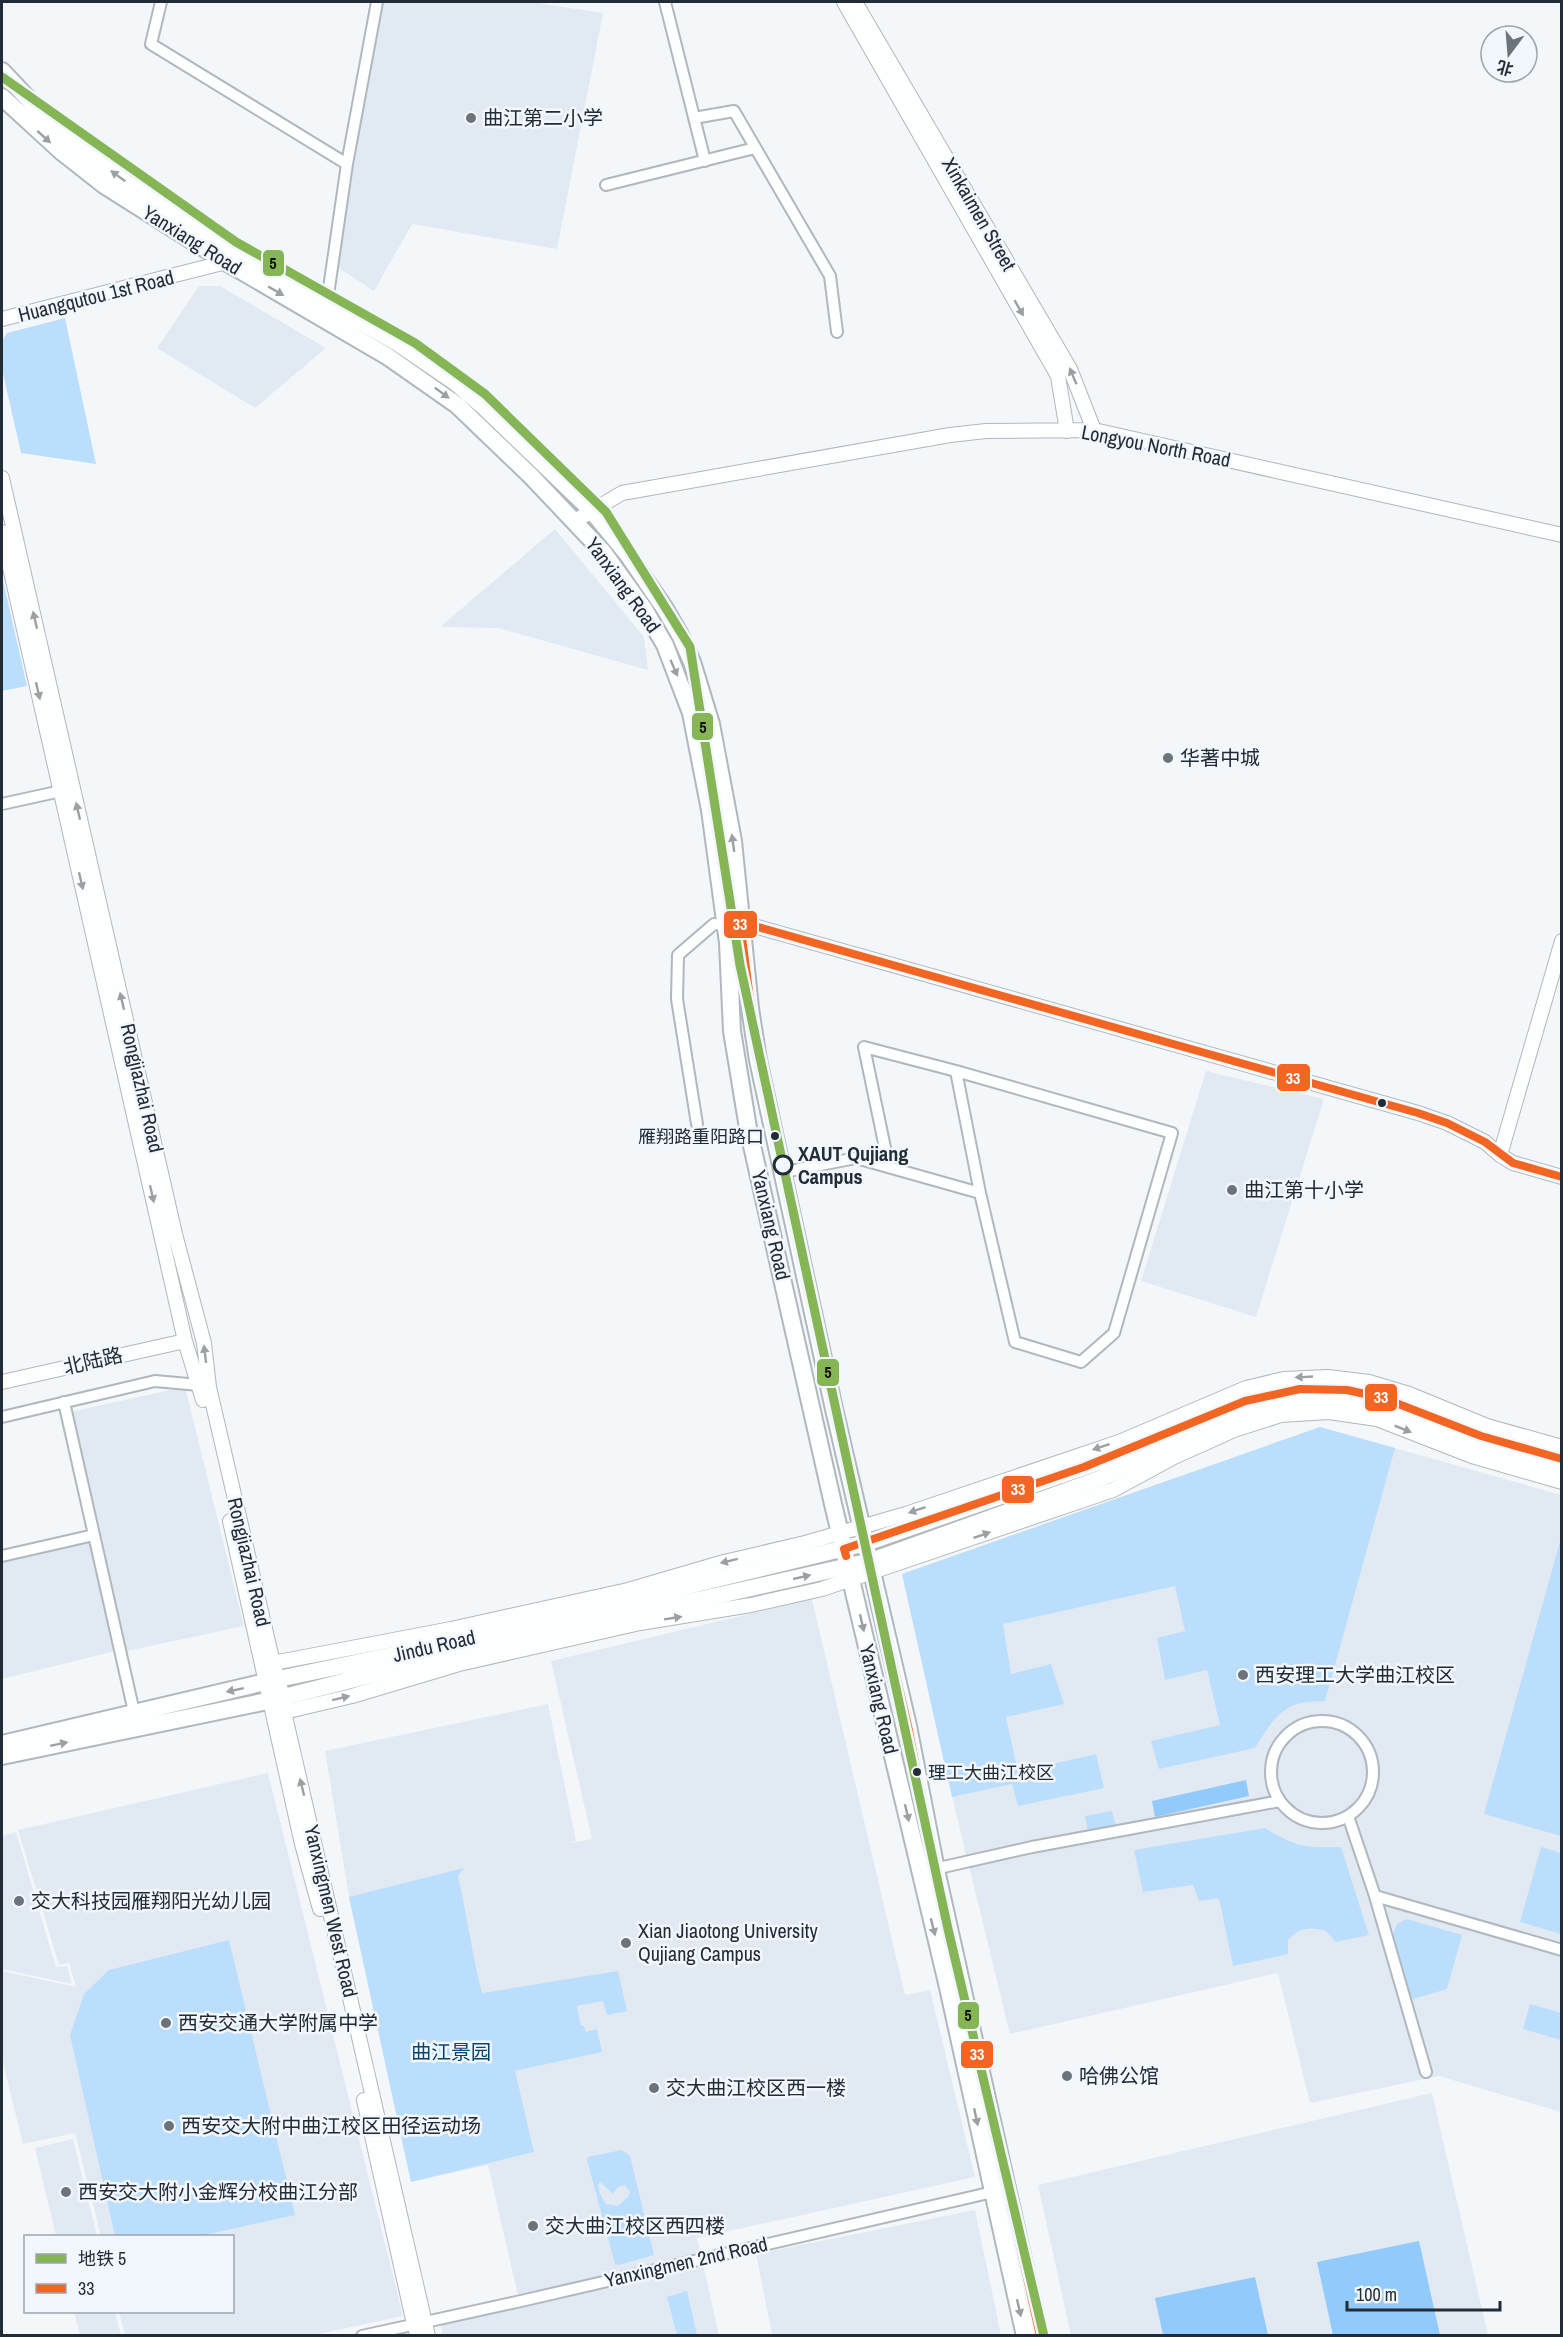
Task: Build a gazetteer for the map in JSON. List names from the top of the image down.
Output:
{
  "streets": {
    "main road": ["Yanxiang Road", "Jindu Road"],
    "street": [
      "Xinkaimen Street",
      "Huangqutou 1st Road",
      "Longyou North Road",
      "Rongjiazhai Road",
      "北陆路",
      "Yanxingmen West Road",
      "Yanxingmen 2nd Road"
    ]
  },
  "crossings": [
    ["Xinkaimen Street", "Longyou North Road"],
    ["Yanxiang Road", "Huangqutou 1st Road"],
    ["Yanxiang Road", "Longyou North Road"],
    ["Yanxiang Road", "Jindu Road"],
    ["Yanxiang Road", "Yanxingmen 2nd Road"],
    ["Rongjiazhai Road", "北陆路"],
    ["Rongjiazhai Road", "Jindu Road"],
    ["Rongjiazhai Road", "Yanxingmen West Road"],
    ["Jindu Road", "Yanxingmen West Road"],
    ["Yanxingmen West Road", "Yanxingmen 2nd Road"]
  ],
  "parks": ["曲江景园"],
  "places": [
    "曲江第二小学",
    "华著中城",
    "雁翔路重阳路口",
    "XAUT Qujiang Campus",
    "曲江第十小学",
    "西安理工大学曲江校区",
    "理工大曲江校区",
    "交大科技园雁翔阳光幼儿园",
    "Xian Jiaotong University Qujiang Campus",
    "西安交通大学附属中学",
    "哈佛公馆",
    "交大曲江校区西一楼",
    "西安交大附中曲江校区田径运动场",
    "西安交大附小金辉分校曲江分部",
    "交大曲江校区西四楼"
  ],
  "lines": ["metro line 5", "transit line 33"],
  "legend": ["地铁 5", "33"],
  "scale_bar": "100 m",
  "north": "bottom"
}
